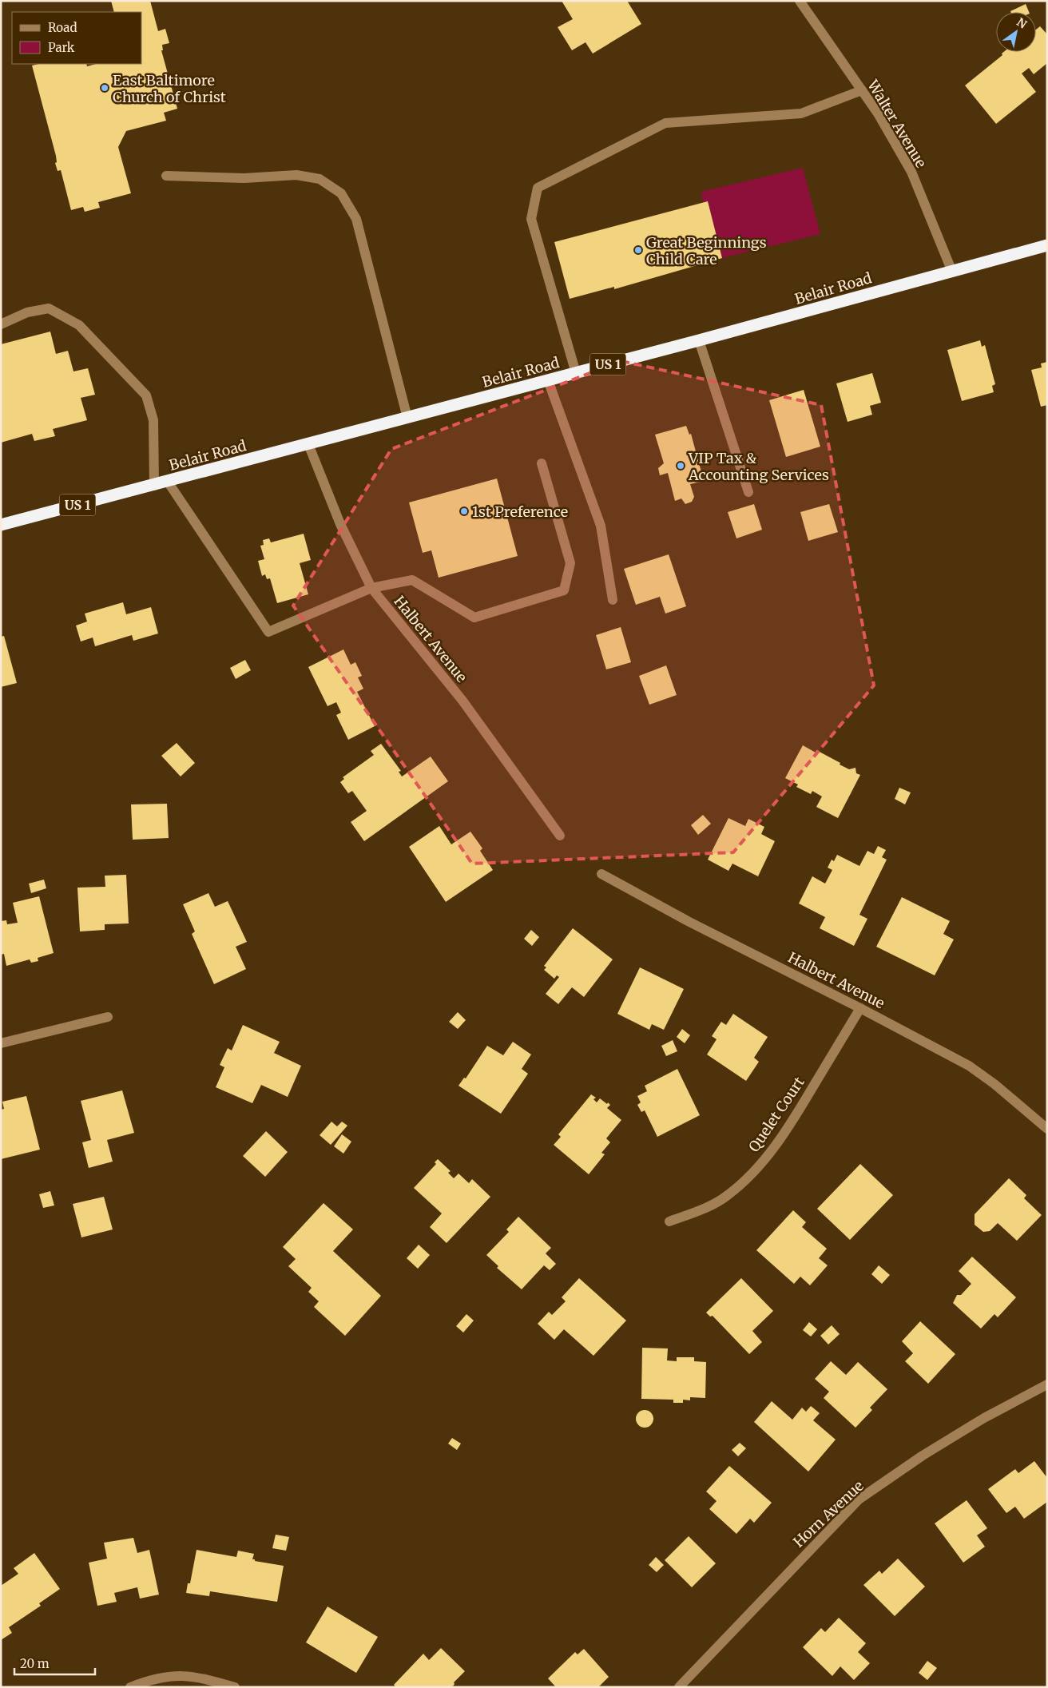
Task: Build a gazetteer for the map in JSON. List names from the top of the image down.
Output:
{
  "streets": {
    "highway": ["Belair Road", "US 1"],
    "street": [
      "Walter Avenue",
      "Halbert Avenue",
      "Quelet Court",
      "Horn Avenue"
    ]
  },
  "crossings": [
    ["Walter Avenue", "Belair Road"],
    ["Belair Road", "Halbert Avenue"],
    ["Halbert Avenue", "Quelet Court"]
  ],
  "places": [
    "East Baltimore Church of Christ",
    "Great Beginnings Child Care",
    "VIP Tax & Accounting Services",
    "1st Preference"
  ],
  "legend": ["Road", "Park"],
  "scale_bar": "20 m",
  "north": "top right"
}
